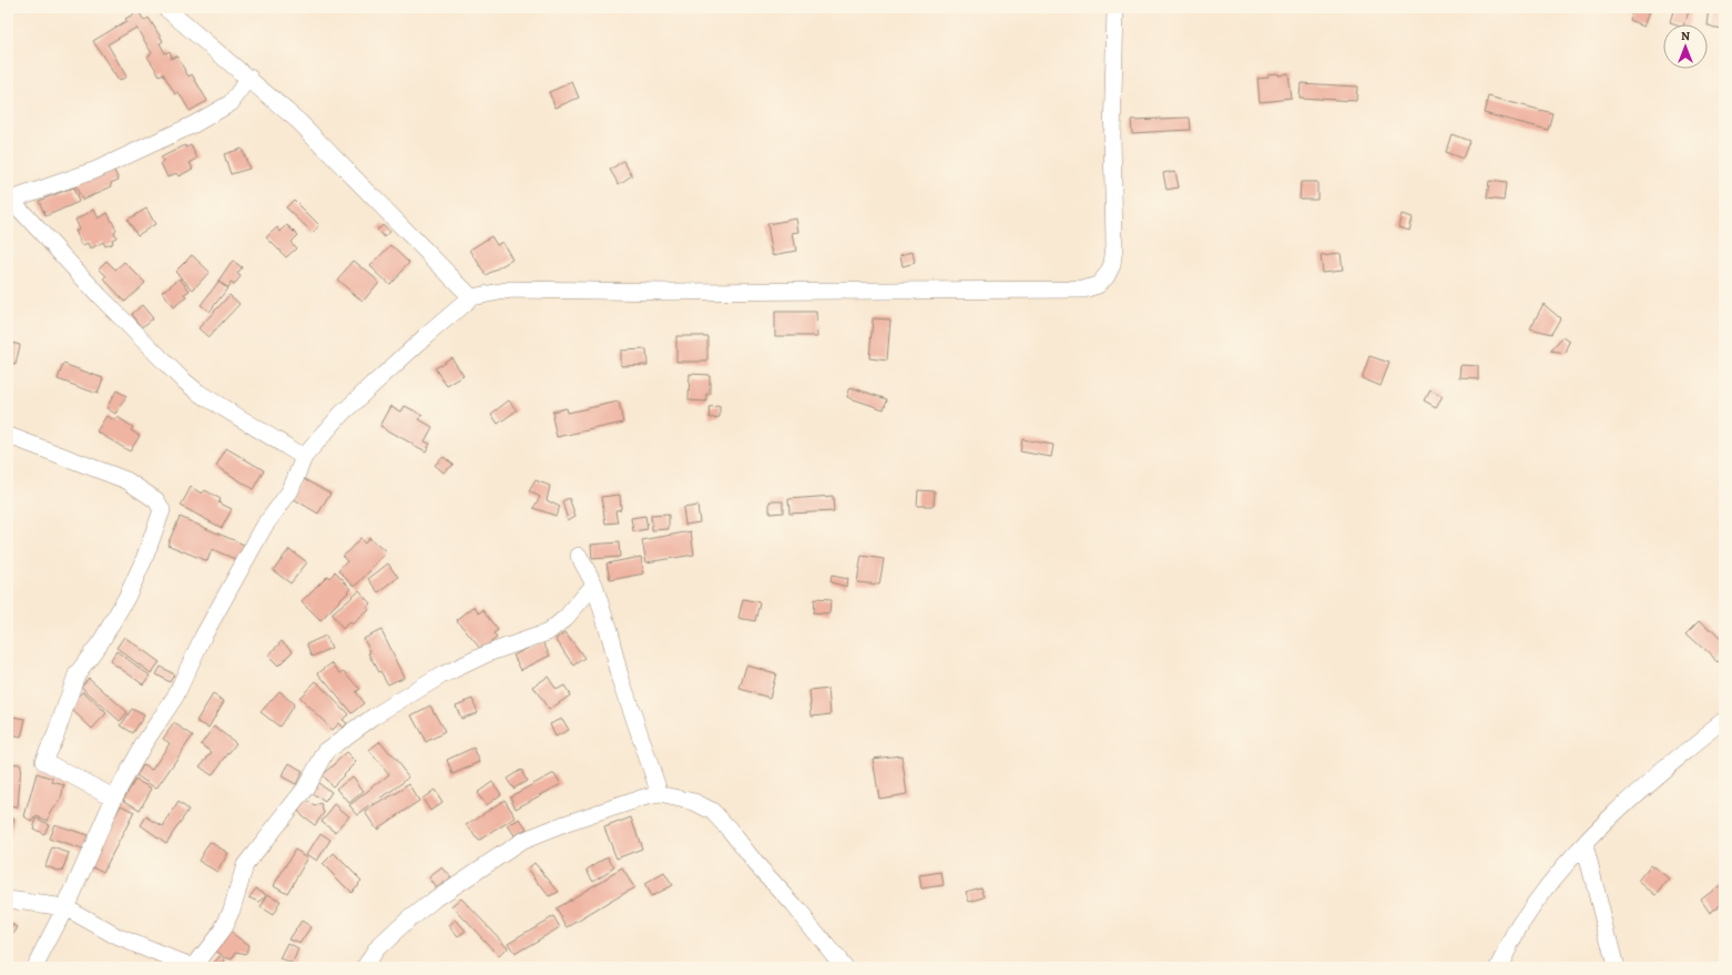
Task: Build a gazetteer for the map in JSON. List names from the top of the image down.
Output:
{
  "north": "top"
}
